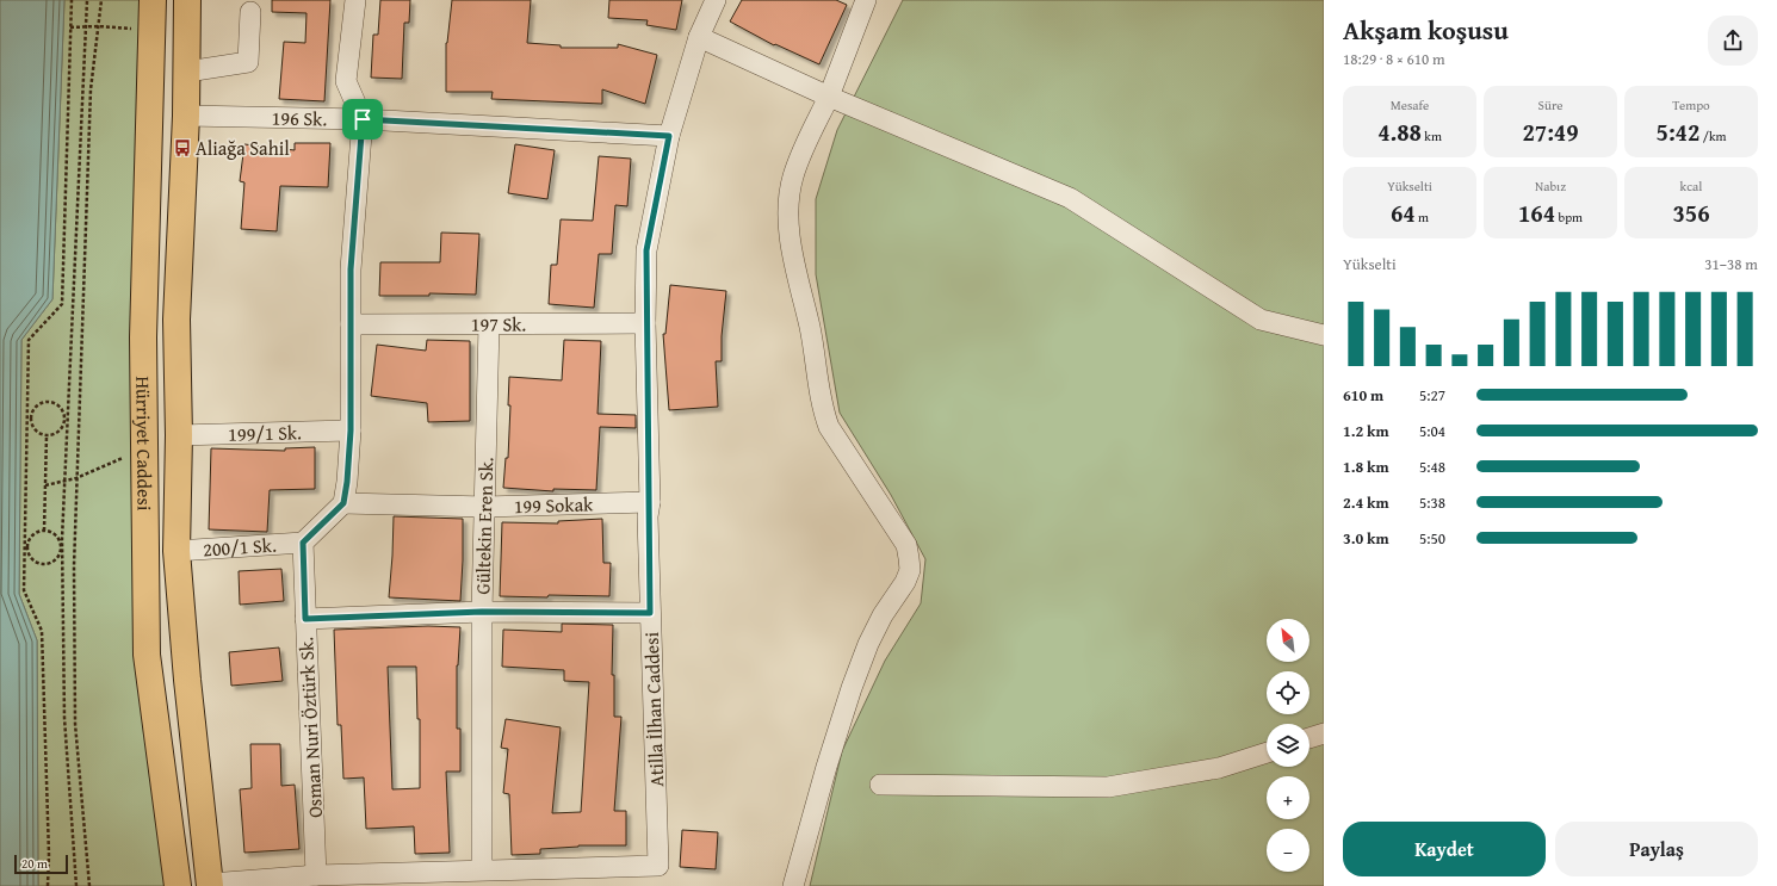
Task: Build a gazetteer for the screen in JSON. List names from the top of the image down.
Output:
{
  "streets": {
    "highway": ["Hürriyet Caddesi"],
    "street": [
      "196 Sk.",
      "197 Sk.",
      "199/1 Sk.",
      "199 Sokak",
      "Gültekin Eren Sk.",
      "200/1 Sk.",
      "Atilla İlhan Caddesi",
      "Osman Nuri Öztürk Sk."
    ]
  },
  "crossings": [
    ["196 Sk.", "Hürriyet Caddesi"],
    ["196 Sk.", "Atilla İlhan Caddesi"],
    ["197 Sk.", "Gültekin Eren Sk."],
    ["197 Sk.", "Atilla İlhan Caddesi"],
    ["199/1 Sk.", "Hürriyet Caddesi"],
    ["Hürriyet Caddesi", "200/1 Sk."],
    ["Hürriyet Caddesi", "Atilla İlhan Caddesi"],
    ["199 Sokak", "Gültekin Eren Sk."],
    ["199 Sokak", "Atilla İlhan Caddesi"],
    ["Gültekin Eren Sk.", "Atilla İlhan Caddesi"],
    ["200/1 Sk.", "Osman Nuri Öztürk Sk."],
    ["Atilla İlhan Caddesi", "Osman Nuri Öztürk Sk."]
  ],
  "places": {
    "bus stop": ["Aliağa Sahil"]
  },
  "scale_bar": "20 m",
  "north": "top left",
  "page": {
    "heading": ["Akşam koşusu", "18:29 · 8 × 610 m"],
    "stats": [
      ["Mesafe", "4.88 km"],
      ["Süre", "27:49"],
      ["Tempo", "5:42 /km"],
      ["Yükselti", "64 m"],
      ["Nabız", "164 bpm"],
      ["kcal", "356"]
    ],
    "chart": ["Yükselti", "31–38 m"],
    "list": [
      {
        "name": "610 m",
        "note": "5:27"
      },
      {
        "name": "1.2 km",
        "note": "5:04"
      },
      {
        "name": "1.8 km",
        "note": "5:48"
      },
      {
        "name": "2.4 km",
        "note": "5:38"
      },
      {
        "name": "3.0 km",
        "note": "5:50"
      }
    ],
    "map_buttons": ["+", "−"],
    "buttons": ["Kaydet", "Paylaş"],
    "scale": "20 m"
  }
}
